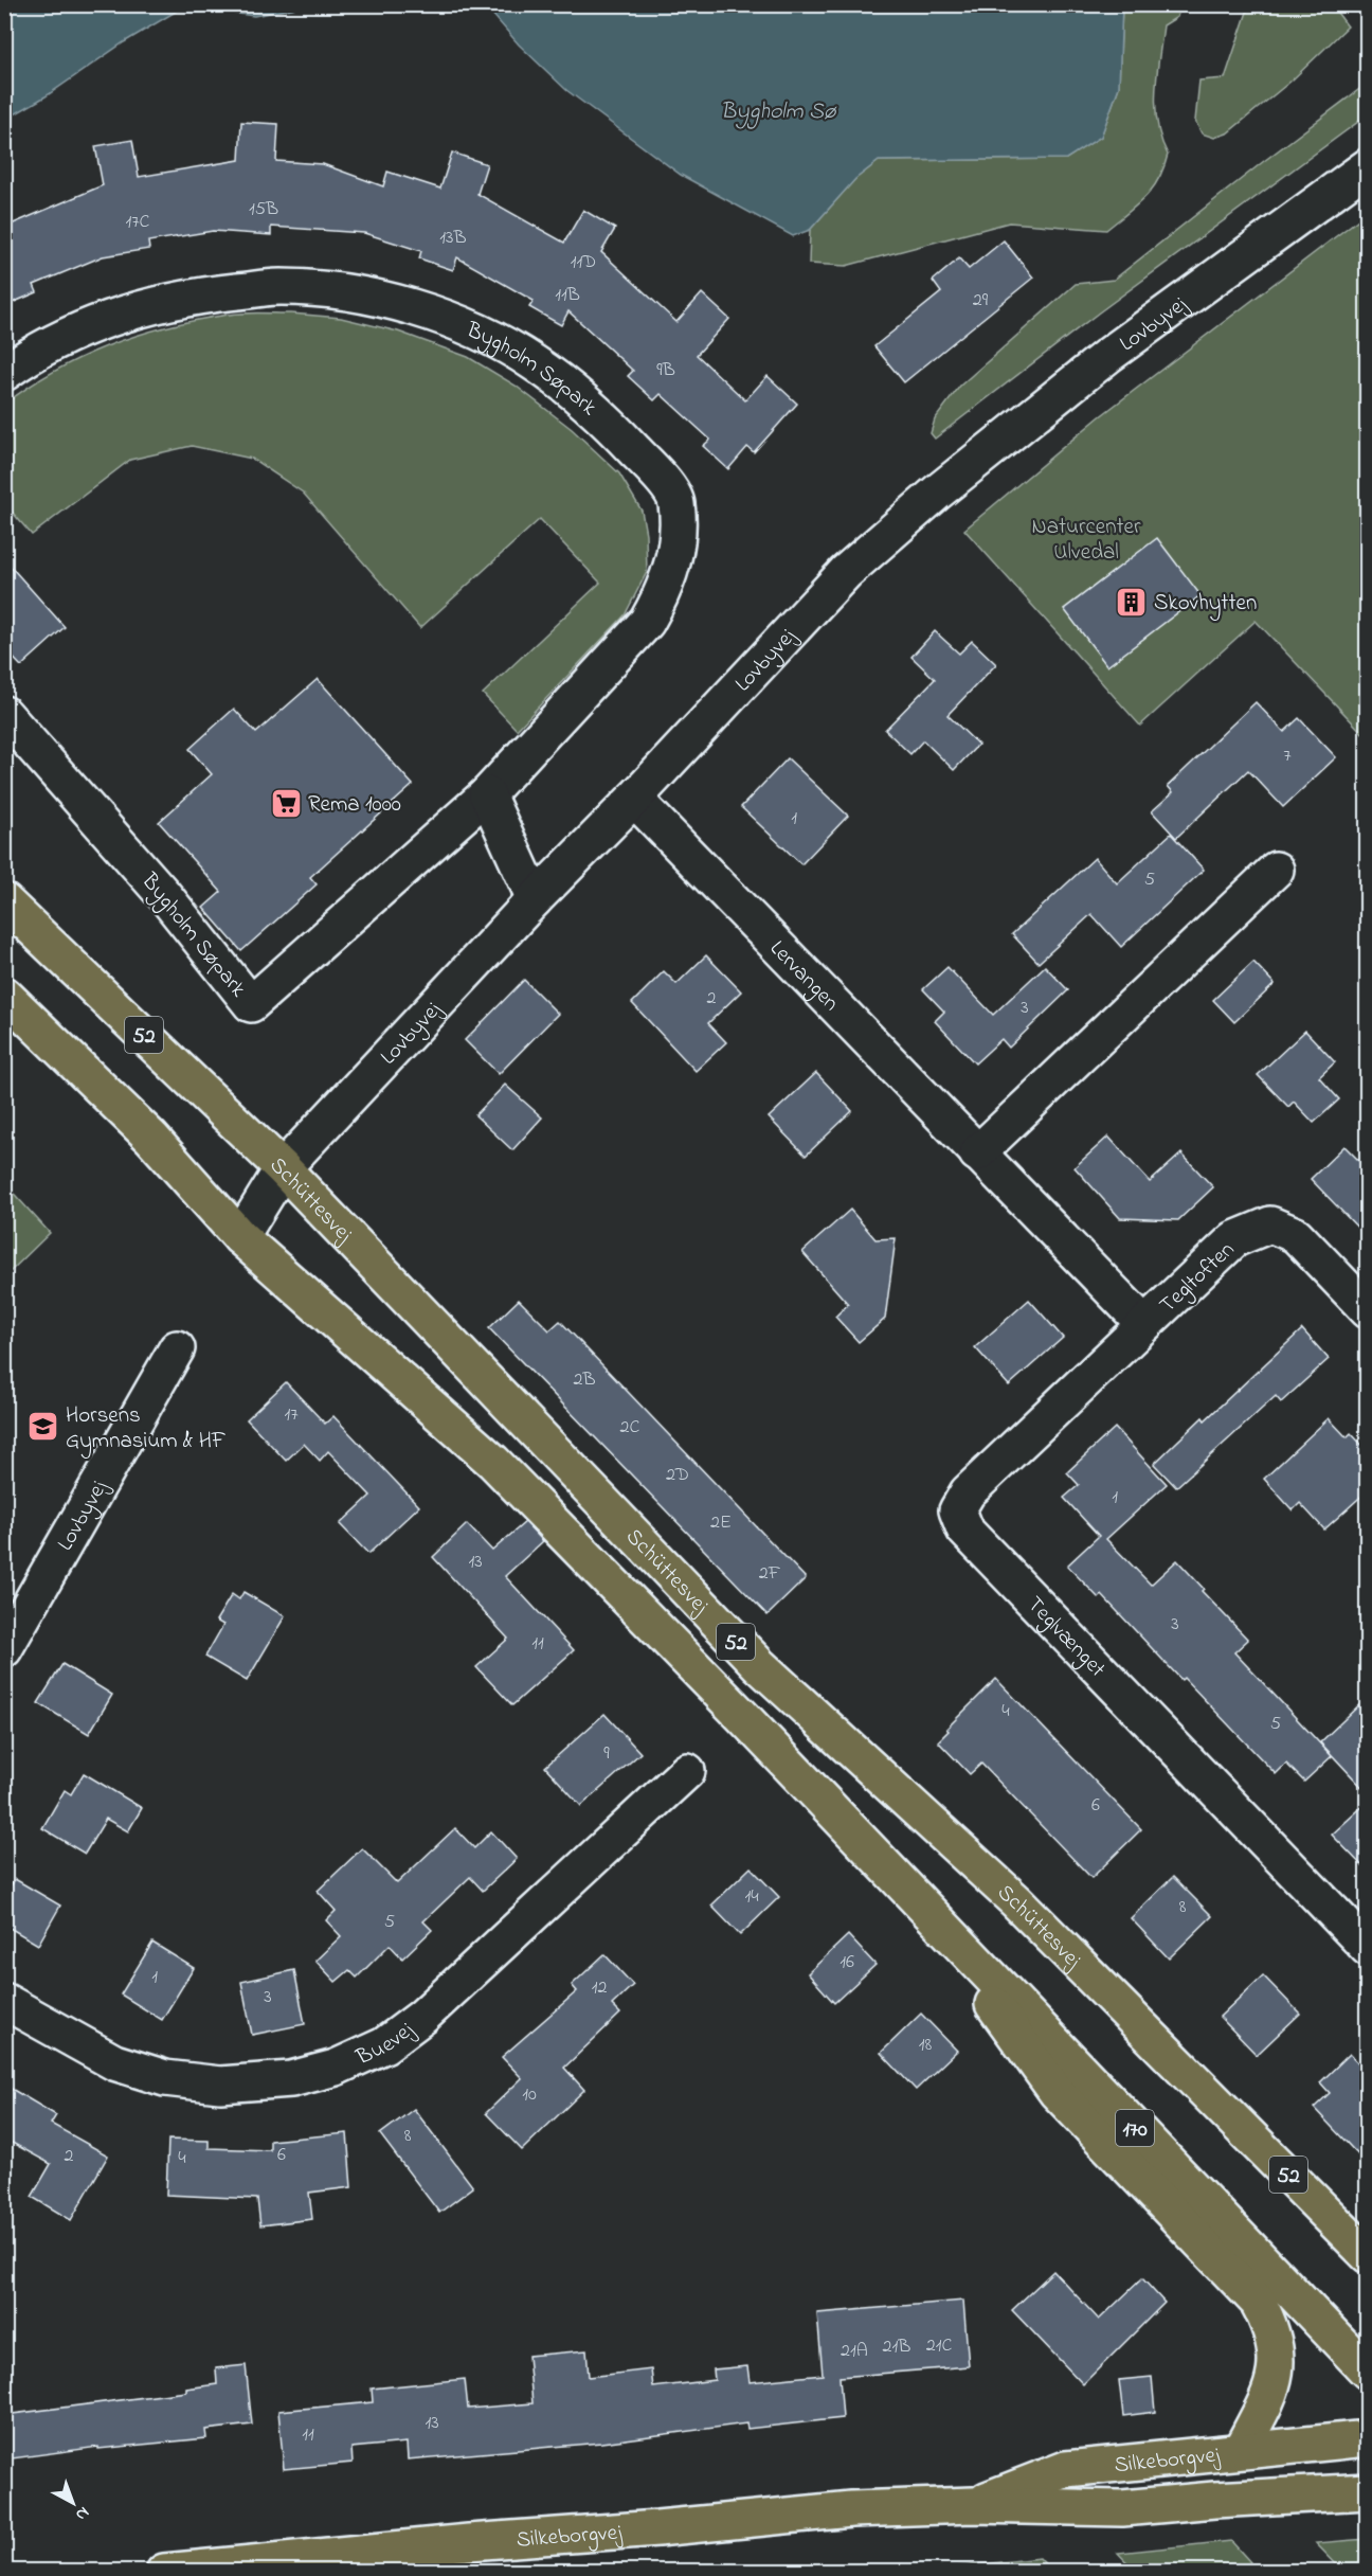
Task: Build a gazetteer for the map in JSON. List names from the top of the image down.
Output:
{
  "streets": {
    "main road": [
      "52",
      "Schüttesvej",
      "170",
      "Silkeborgvej"
    ],
    "street": [
      "Lovbyvej",
      "Bygholm Søpark",
      "Lervangen",
      "Tegltoften",
      "Teglvænget",
      "Buevej"
    ]
  },
  "crossings": [
    ["Lovbyvej", "Lervangen"],
    ["Lovbyvej", "52"],
    ["Lovbyvej", "Schüttesvej"],
    ["Lervangen", "Tegltoften"],
    ["Lervangen", "Teglvænget"],
    ["52", "170"],
    ["Tegltoften", "Teglvænget"]
  ],
  "water": ["Bygholm Sø"],
  "parks": ["Naturcenter Ulvedal"],
  "places": {
    "building": ["Skovhytten"],
    "supermarket": ["Rema 1000"],
    "school or university": ["Horsens Gymnasium & HF"]
  },
  "house_numbers": [
    "15B",
    "17C",
    "13B",
    "11D",
    "11B",
    "29",
    "9B",
    "7",
    "1",
    "5",
    "2",
    "3",
    "2B",
    "17",
    "2C",
    "2D",
    "1",
    "2E",
    "13",
    "2F",
    "3",
    "11",
    "4",
    "5",
    "9",
    "6",
    "14",
    "8",
    "5",
    "16",
    "1",
    "12",
    "3",
    "18",
    "10",
    "8",
    "6",
    "2",
    "4",
    "21C",
    "21B",
    "21A",
    "13",
    "11"
  ],
  "north": "bottom right"
}
